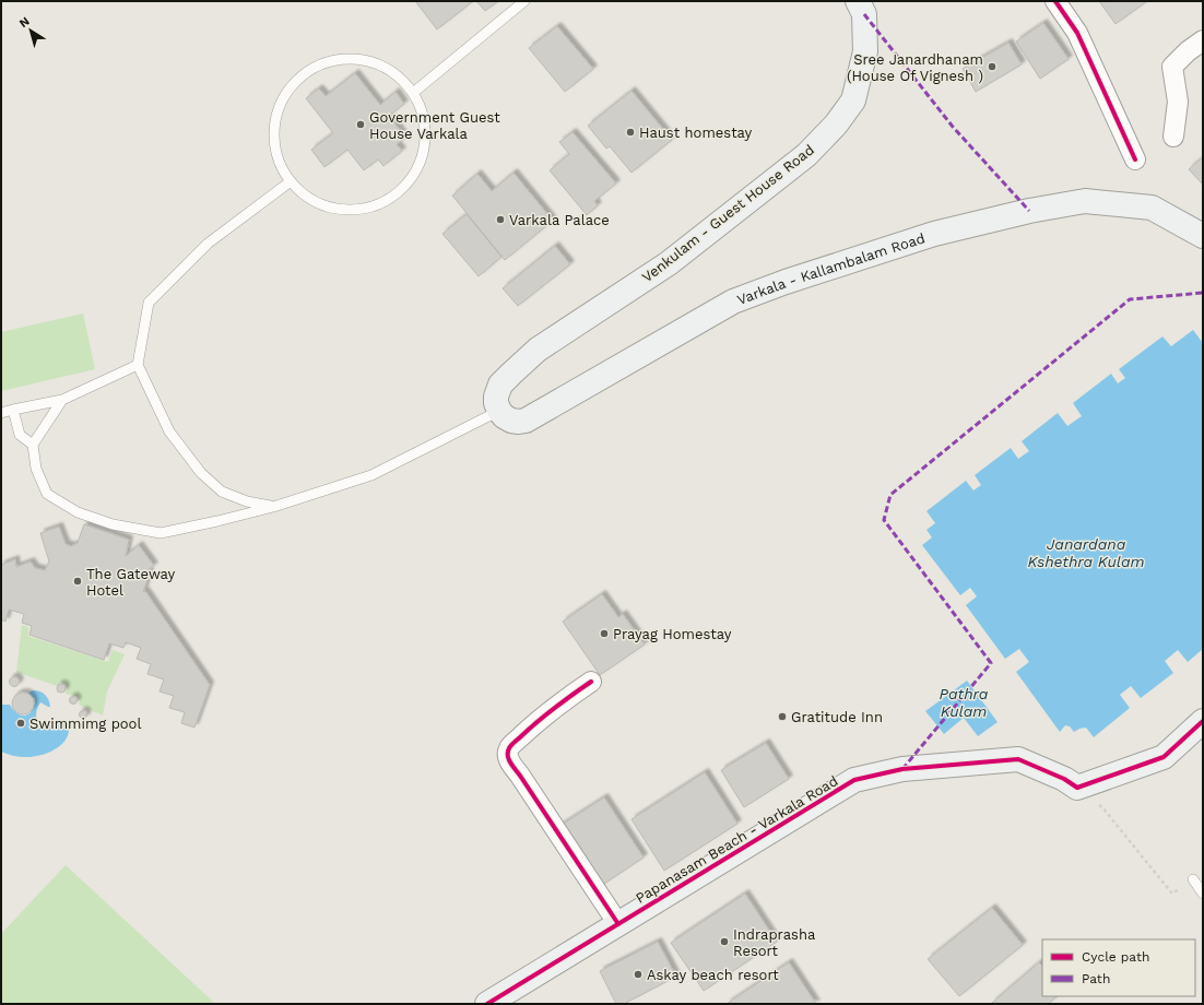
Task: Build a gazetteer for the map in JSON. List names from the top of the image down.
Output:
{
  "streets": {
    "main road": ["Venkulam - Guest House Road", "Varkala - Kallambalam Road", "Papanasam Beach - Varkala Road"]
  },
  "crossings": [
    ["Venkulam - Guest House Road", "Varkala - Kallambalam Road"]
  ],
  "water": ["Janardana Kshethra Kulam", "Pathra Kulam"],
  "places": [
    "Sree Janardhanam (House Of Vignesh )",
    "Government Guest House Varkala",
    "Haust homestay",
    "Varkala Palace",
    "The Gateway Hotel",
    "Prayag Homestay",
    "Gratitude Inn",
    "Swimmimg pool",
    "Indraprasha Resort",
    "Askay beach resort"
  ],
  "legend": ["Cycle path", "Path"],
  "north": "top left"
}
